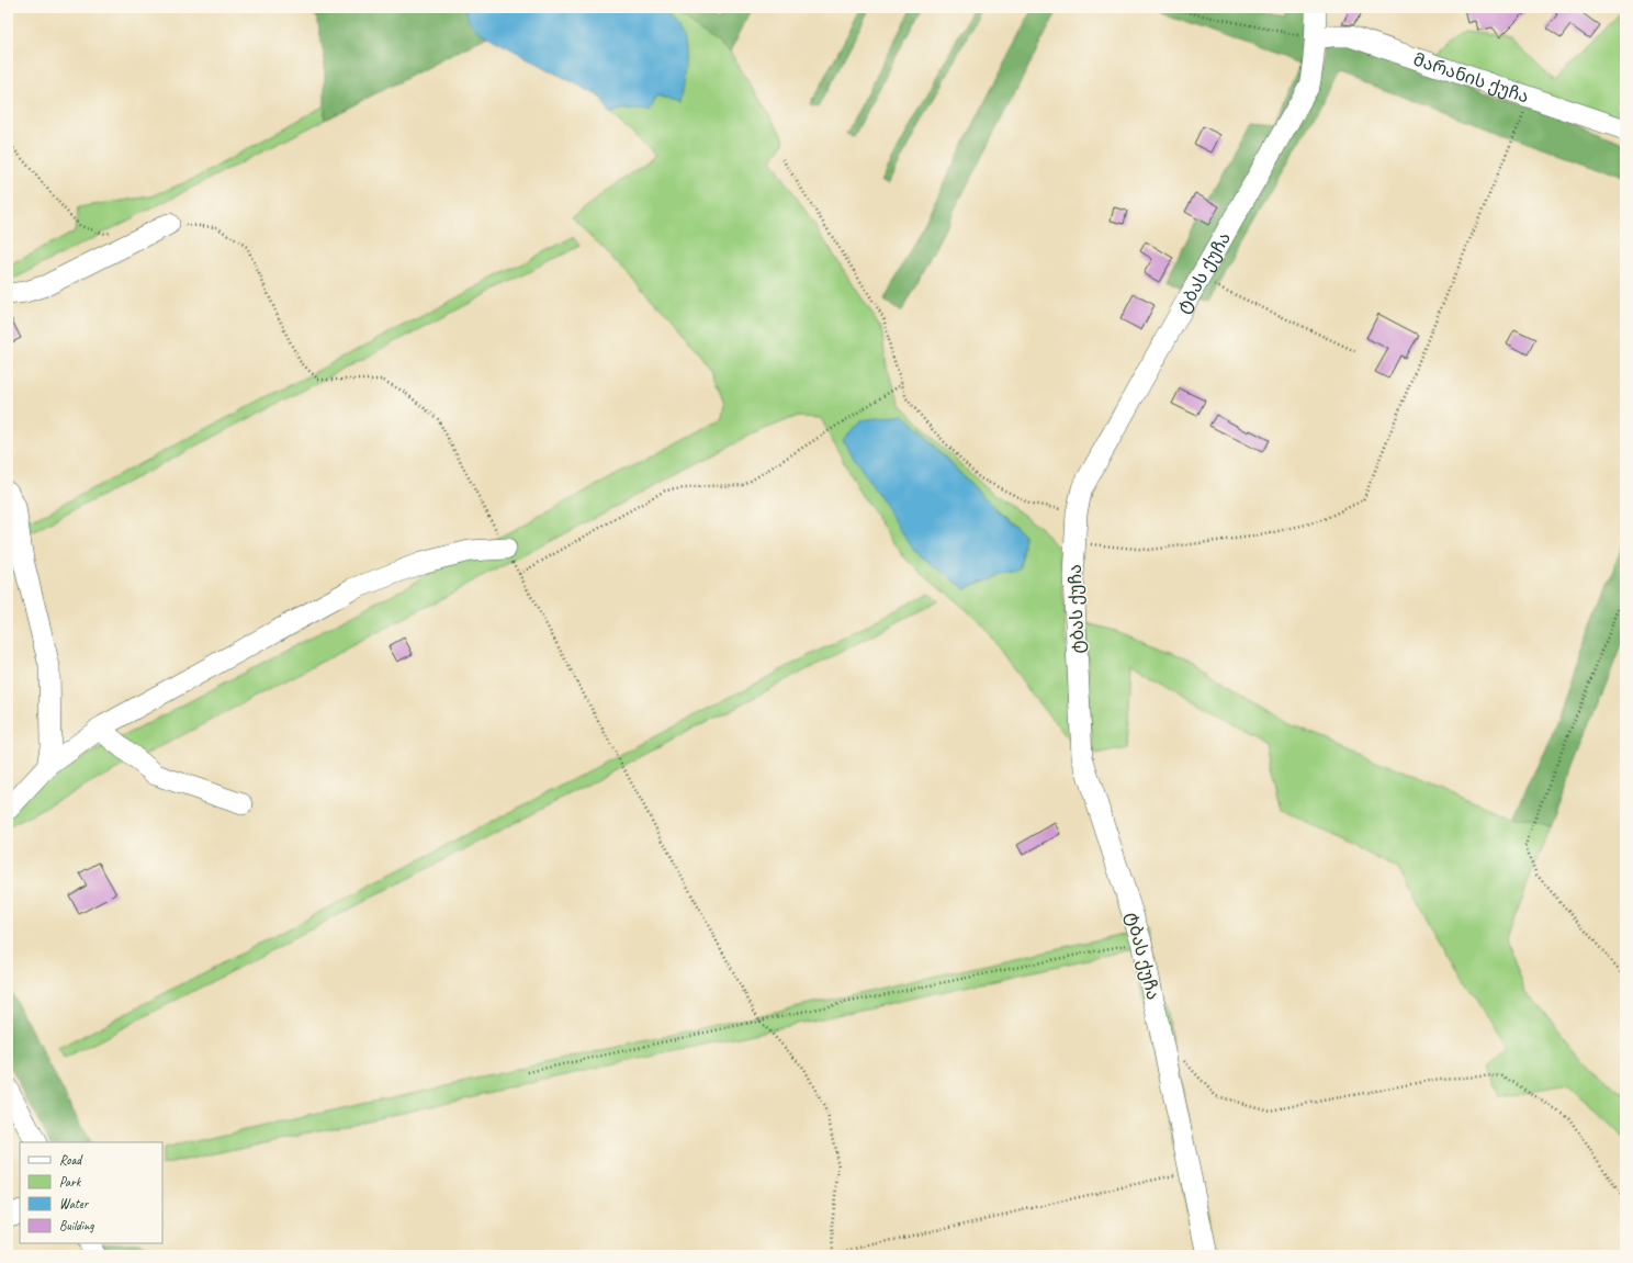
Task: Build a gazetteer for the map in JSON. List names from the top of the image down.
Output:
{
  "streets": {
    "street": ["მარანის ქუჩა", "ტბას ქუჩა"]
  },
  "crossings": [
    ["მარანის ქუჩა", "ტბას ქუჩა"]
  ],
  "legend": [
    "Road",
    "Park",
    "Water",
    "Building"
  ]
}
